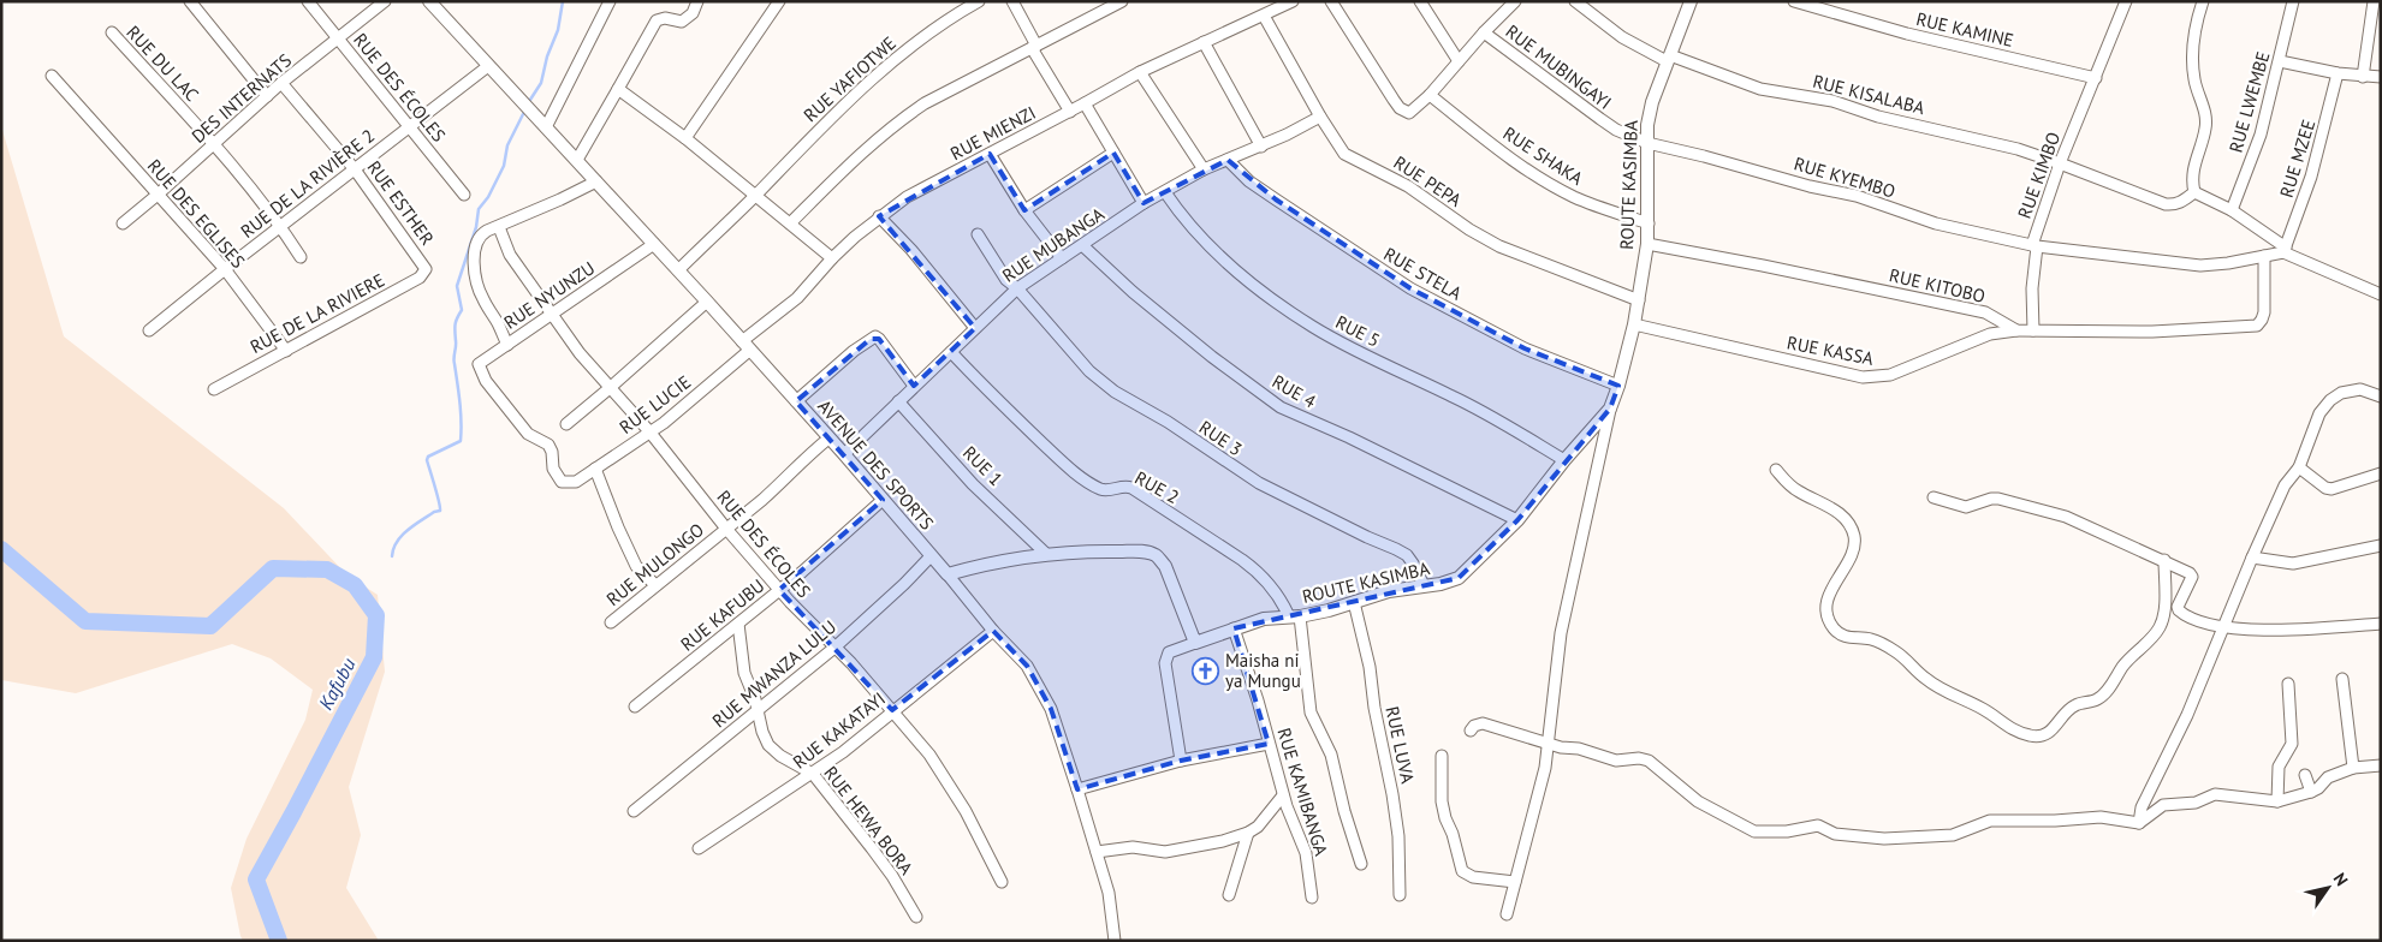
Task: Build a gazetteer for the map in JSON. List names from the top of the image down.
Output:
{
  "streets": {
    "street": [
      "RUE KAMINE",
      "RUE DU LAC",
      "RUE MUBINGAYI",
      "RUE YAFIOTWE",
      "RUE DES ÉCOLES",
      "RUE KISALABA",
      "DES INTERNATS",
      "RUE LWEMBE",
      "RUE MIENZI",
      "RUE SHAKA",
      "RUE MZEE",
      "RUE KIMBO",
      "RUE KYEMBO",
      "RUE PEPA",
      "RUE DE LA RIVIÈRE 2",
      "ROUTE KASIMBA",
      "RUE ESTHER",
      "RUE DES EGLISES",
      "RUE MUBANGA",
      "RUE STELA",
      "RUE KITOBO",
      "RUE NYUNZU",
      "RUE DE LA RIVIERE",
      "RUE 5",
      "RUE KASSA",
      "RUE 4",
      "RUE LUCIE",
      "RUE 3",
      "AVENUE DES SPORTS",
      "RUE 1",
      "RUE 2",
      "RUE MULONGO",
      "RUE KAFUBU",
      "RUE MWANZA LULU",
      "RUE KAKATAYI",
      "RUE LUVA",
      "RUE KAMIBANGA",
      "RUE HEWA BORA"
    ]
  },
  "crossings": [
    ["RUE KAMINE", "RUE KIMBO"],
    ["RUE DU LAC", "DES INTERNATS"],
    ["RUE DU LAC", "RUE DE LA RIVIÈRE 2"],
    ["RUE MUBINGAYI", "RUE KYEMBO"],
    ["RUE MUBINGAYI", "ROUTE KASIMBA"],
    ["RUE YAFIOTWE", "AVENUE DES SPORTS"],
    ["RUE DES ÉCOLES", "DES INTERNATS"],
    ["RUE DES ÉCOLES", "RUE DE LA RIVIÈRE 2"],
    ["RUE DES ÉCOLES", "RUE NYUNZU"],
    ["RUE DES ÉCOLES", "RUE LUCIE"],
    ["RUE DES ÉCOLES", "RUE MULONGO"],
    ["RUE DES ÉCOLES", "RUE KAFUBU"],
    ["RUE DES ÉCOLES", "RUE MWANZA LULU"],
    ["RUE DES ÉCOLES", "RUE KAKATAYI"],
    ["RUE KISALABA", "RUE KIMBO"],
    ["RUE KISALABA", "ROUTE KASIMBA"],
    ["DES INTERNATS", "RUE ESTHER"],
    ["DES INTERNATS", "RUE DES EGLISES"],
    ["RUE MIENZI", "RUE PEPA"],
    ["RUE MIENZI", "RUE LUCIE"],
    ["RUE MIENZI", "AVENUE DES SPORTS"],
    ["RUE SHAKA", "ROUTE KASIMBA"],
    ["RUE MZEE", "RUE KIMBO"],
    ["RUE KIMBO", "RUE KYEMBO"],
    ["RUE KIMBO", "RUE KITOBO"],
    ["RUE KYEMBO", "ROUTE KASIMBA"],
    ["RUE PEPA", "ROUTE KASIMBA"],
    ["RUE PEPA", "RUE MUBANGA"],
    ["RUE DE LA RIVIÈRE 2", "RUE ESTHER"],
    ["RUE DE LA RIVIÈRE 2", "RUE DES EGLISES"],
    ["RUE DE LA RIVIÈRE 2", "AVENUE DES SPORTS"],
    ["ROUTE KASIMBA", "RUE STELA"],
    ["ROUTE KASIMBA", "RUE KITOBO"],
    ["ROUTE KASIMBA", "RUE 5"],
    ["ROUTE KASIMBA", "RUE KASSA"],
    ["ROUTE KASIMBA", "RUE 4"],
    ["ROUTE KASIMBA", "RUE 3"],
    ["ROUTE KASIMBA", "RUE 2"],
    ["ROUTE KASIMBA", "RUE LUVA"],
    ["ROUTE KASIMBA", "RUE KAMIBANGA"],
    ["RUE ESTHER", "RUE DE LA RIVIERE"],
    ["RUE DES EGLISES", "RUE DE LA RIVIERE"],
    ["RUE MUBANGA", "RUE STELA"],
    ["RUE MUBANGA", "RUE 5"],
    ["RUE MUBANGA", "RUE 4"],
    ["RUE MUBANGA", "RUE 3"],
    ["RUE MUBANGA", "AVENUE DES SPORTS"],
    ["RUE MUBANGA", "RUE 1"],
    ["RUE MUBANGA", "RUE 2"],
    ["RUE KITOBO", "RUE KASSA"],
    ["RUE NYUNZU", "RUE LUCIE"],
    ["RUE NYUNZU", "AVENUE DES SPORTS"],
    ["RUE LUCIE", "AVENUE DES SPORTS"],
    ["AVENUE DES SPORTS", "RUE MULONGO"],
    ["AVENUE DES SPORTS", "RUE KAFUBU"],
    ["AVENUE DES SPORTS", "RUE MWANZA LULU"],
    ["AVENUE DES SPORTS", "RUE KAKATAYI"],
    ["RUE KAFUBU", "RUE HEWA BORA"],
    ["RUE MWANZA LULU", "RUE HEWA BORA"],
    ["RUE KAKATAYI", "RUE HEWA BORA"]
  ],
  "water": ["Kafubu"],
  "places": {
    "church": ["Maisha ni ya Mungu"]
  },
  "north": "top right"
}
